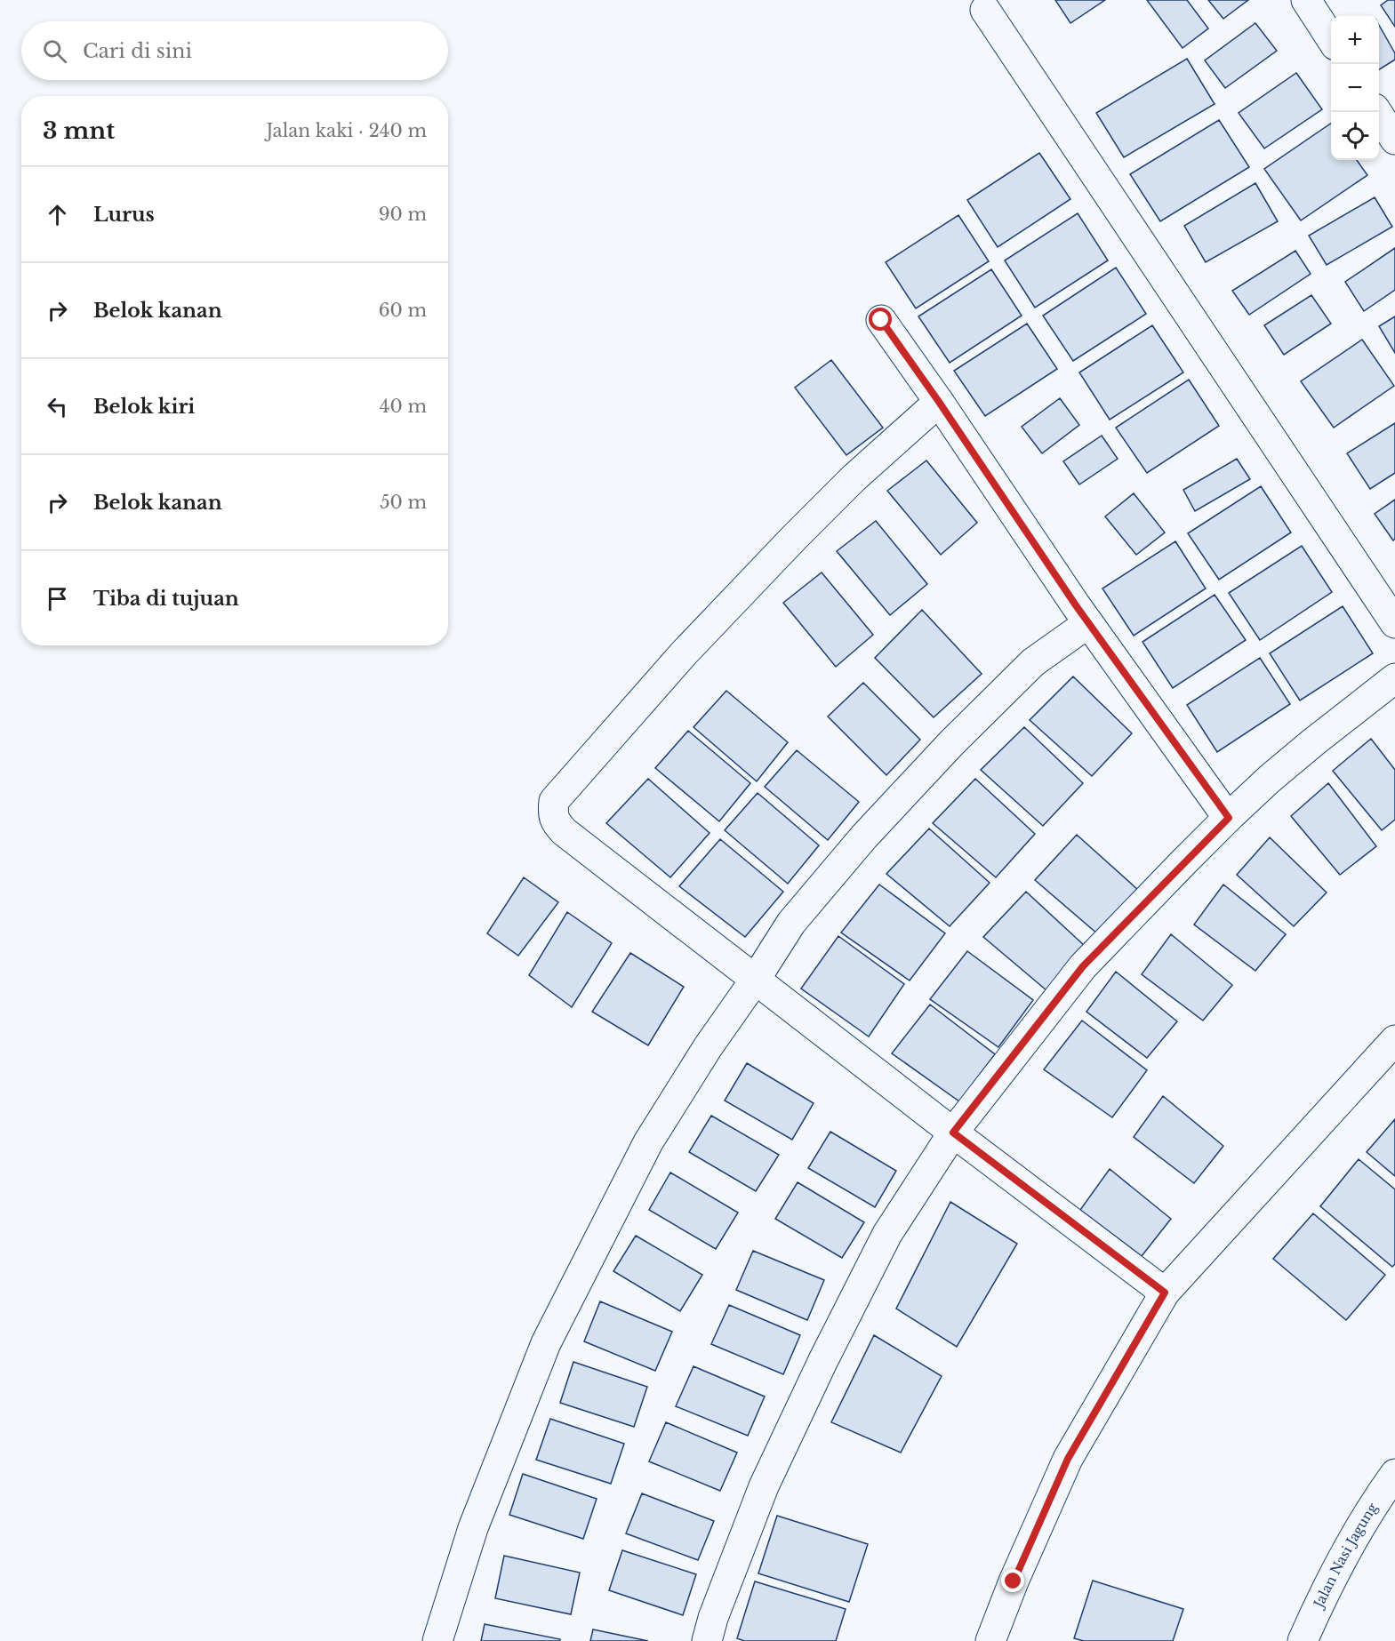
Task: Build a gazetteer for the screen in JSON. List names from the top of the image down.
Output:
{
  "streets": {
    "street": ["Jalan Nasi Jagung"]
  },
  "page": {
    "map_buttons": ["+", "−"],
    "search": "Cari di sini",
    "heading": ["3 mnt", "Jalan kaki · 240 m"],
    "list": [
      ["Lurus", "90 m"],
      ["Belok kanan", "60 m"],
      ["Belok kiri", "40 m"],
      ["Belok kanan", "50 m"],
      "Tiba di tujuan"
    ]
  }
}
